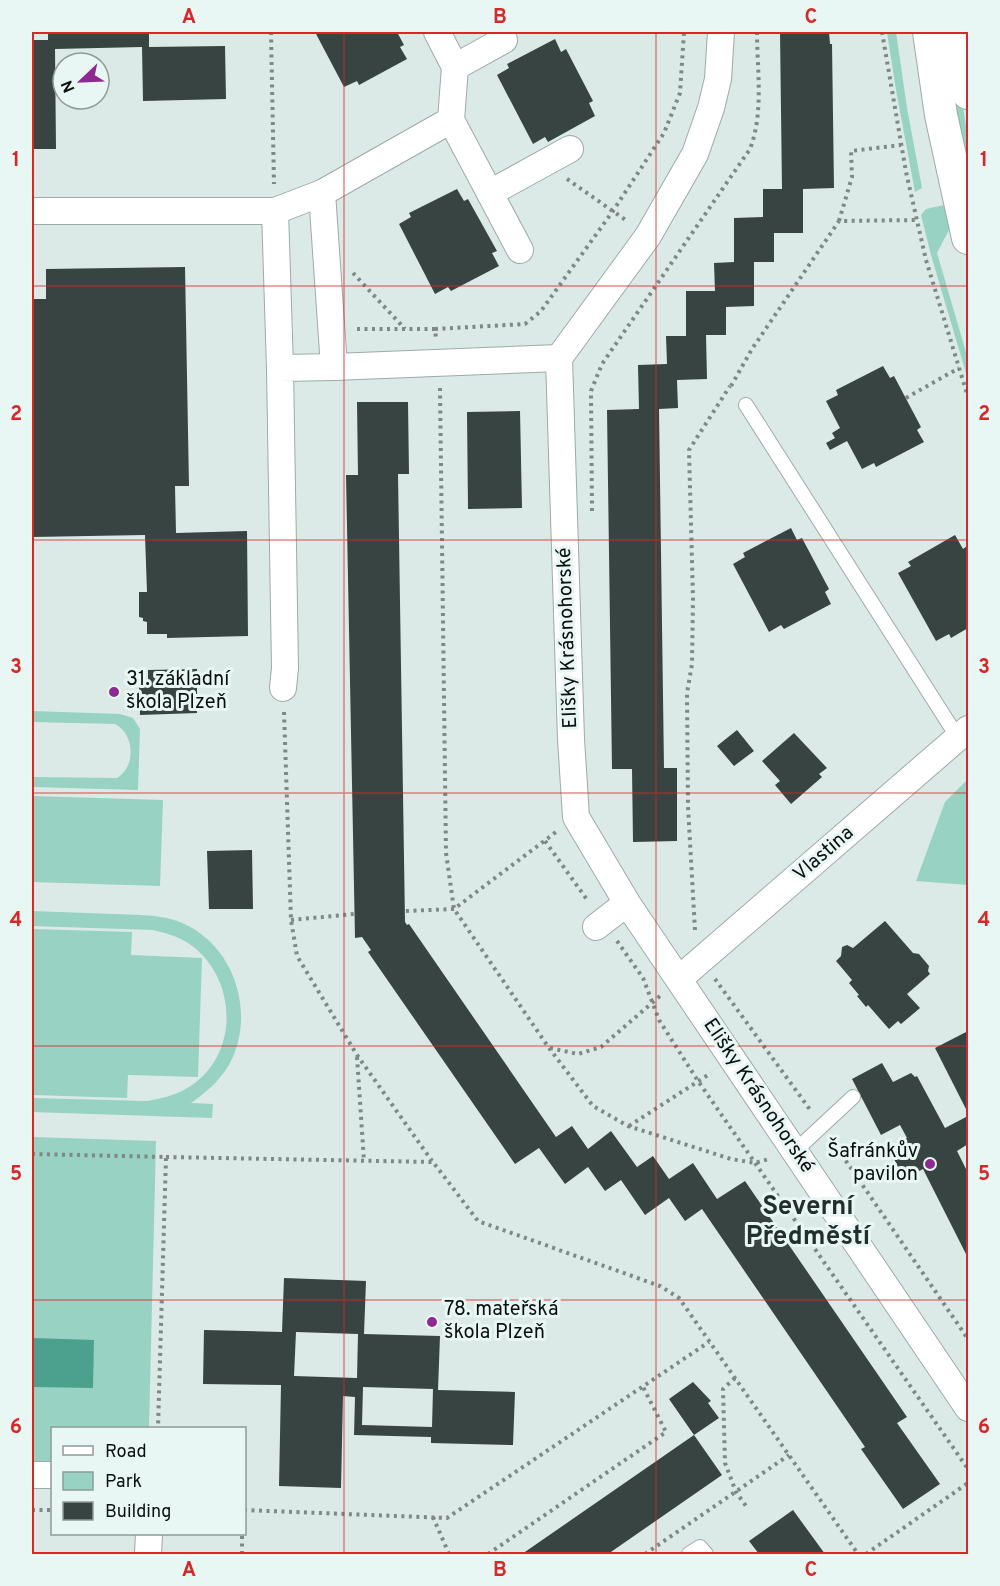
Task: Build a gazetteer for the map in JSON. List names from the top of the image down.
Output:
{
  "streets": {
    "street": ["Elišky Krásnohorské", "Vlastina"]
  },
  "crossings": [
    ["Elišky Krásnohorské", "Vlastina"]
  ],
  "districts": ["Severní Předměstí"],
  "places": ["31. základní škola Plzeň", "Šafránkův pavilon", "78. mateřská škola Plzeň"],
  "legend": ["Road", "Park", "Building"],
  "north": "bottom left",
  "grid": {
    "columns": ["A", "B", "C"],
    "rows": [
      "1",
      "2",
      "3",
      "4",
      "5",
      "6"
    ]
  }
}
